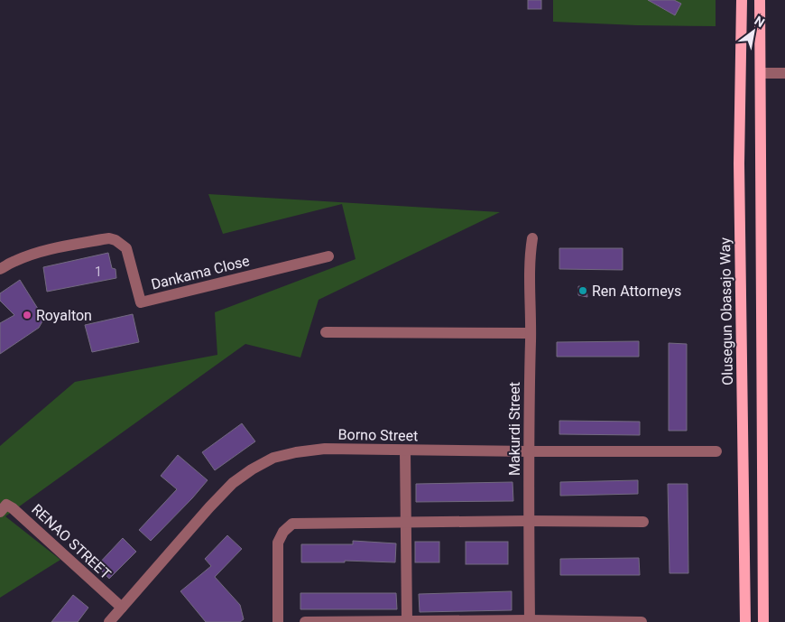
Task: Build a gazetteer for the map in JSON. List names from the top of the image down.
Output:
{
  "streets": {
    "main road": ["Olusegun Obasajo Way"],
    "street": [
      "Dankama Close",
      "Makurdi Street",
      "Borno Street",
      "RENAO STREET"
    ]
  },
  "crossings": [
    ["Makurdi Street", "Borno Street"],
    ["Borno Street", "RENAO STREET"]
  ],
  "places": ["Ren Attorneys", "Royalton"],
  "house_numbers": ["1"],
  "north": "top right"
}
